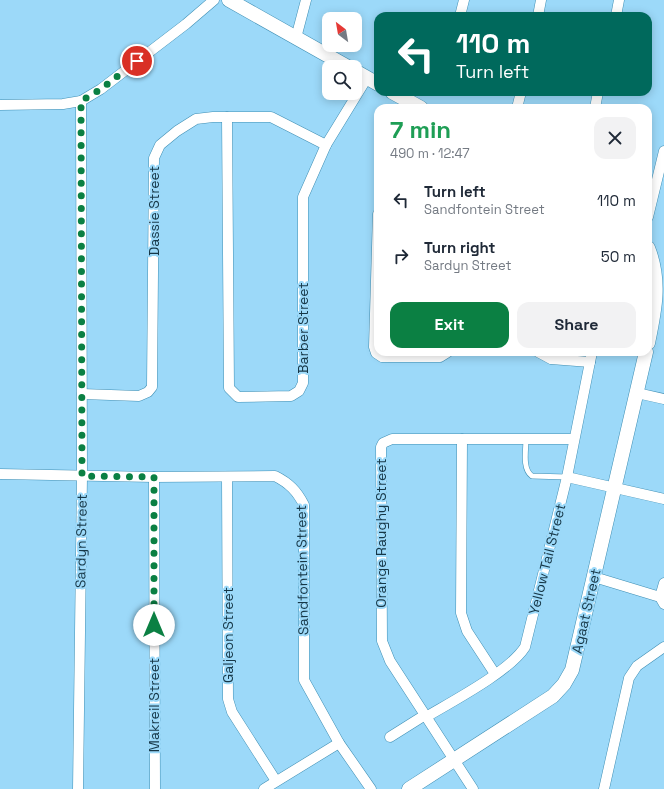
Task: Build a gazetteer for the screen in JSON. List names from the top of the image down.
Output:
{
  "streets": {
    "street": [
      "Dassie Street",
      "Barber Street",
      "Orange Raughy Street",
      "Sardyn Street",
      "Yellow Tail Street",
      "Sandfontein Street",
      "Agaat Street",
      "Galjeon Street",
      "Makreil Street"
    ]
  },
  "crossings": [
    ["Dassie Street", "Barber Street"],
    ["Dassie Street", "Sardyn Street"],
    ["Orange Raughy Street", "Yellow Tail Street"],
    ["Orange Raughy Street", "Agaat Street"],
    ["Sardyn Street", "Sandfontein Street"],
    ["Sandfontein Street", "Galjeon Street"],
    ["Sandfontein Street", "Makreil Street"]
  ],
  "north": "top left",
  "page": {
    "turn": ["110 m", "Turn left"],
    "heading": ["7 min", "490 m · 12:47"],
    "list": [
      {
        "name": "Turn left",
        "note": "Sandfontein Street",
        "value": "110 m"
      },
      {
        "name": "Turn right",
        "note": "Sardyn Street",
        "value": "50 m"
      }
    ],
    "buttons": ["Exit", "Share"]
  }
}
